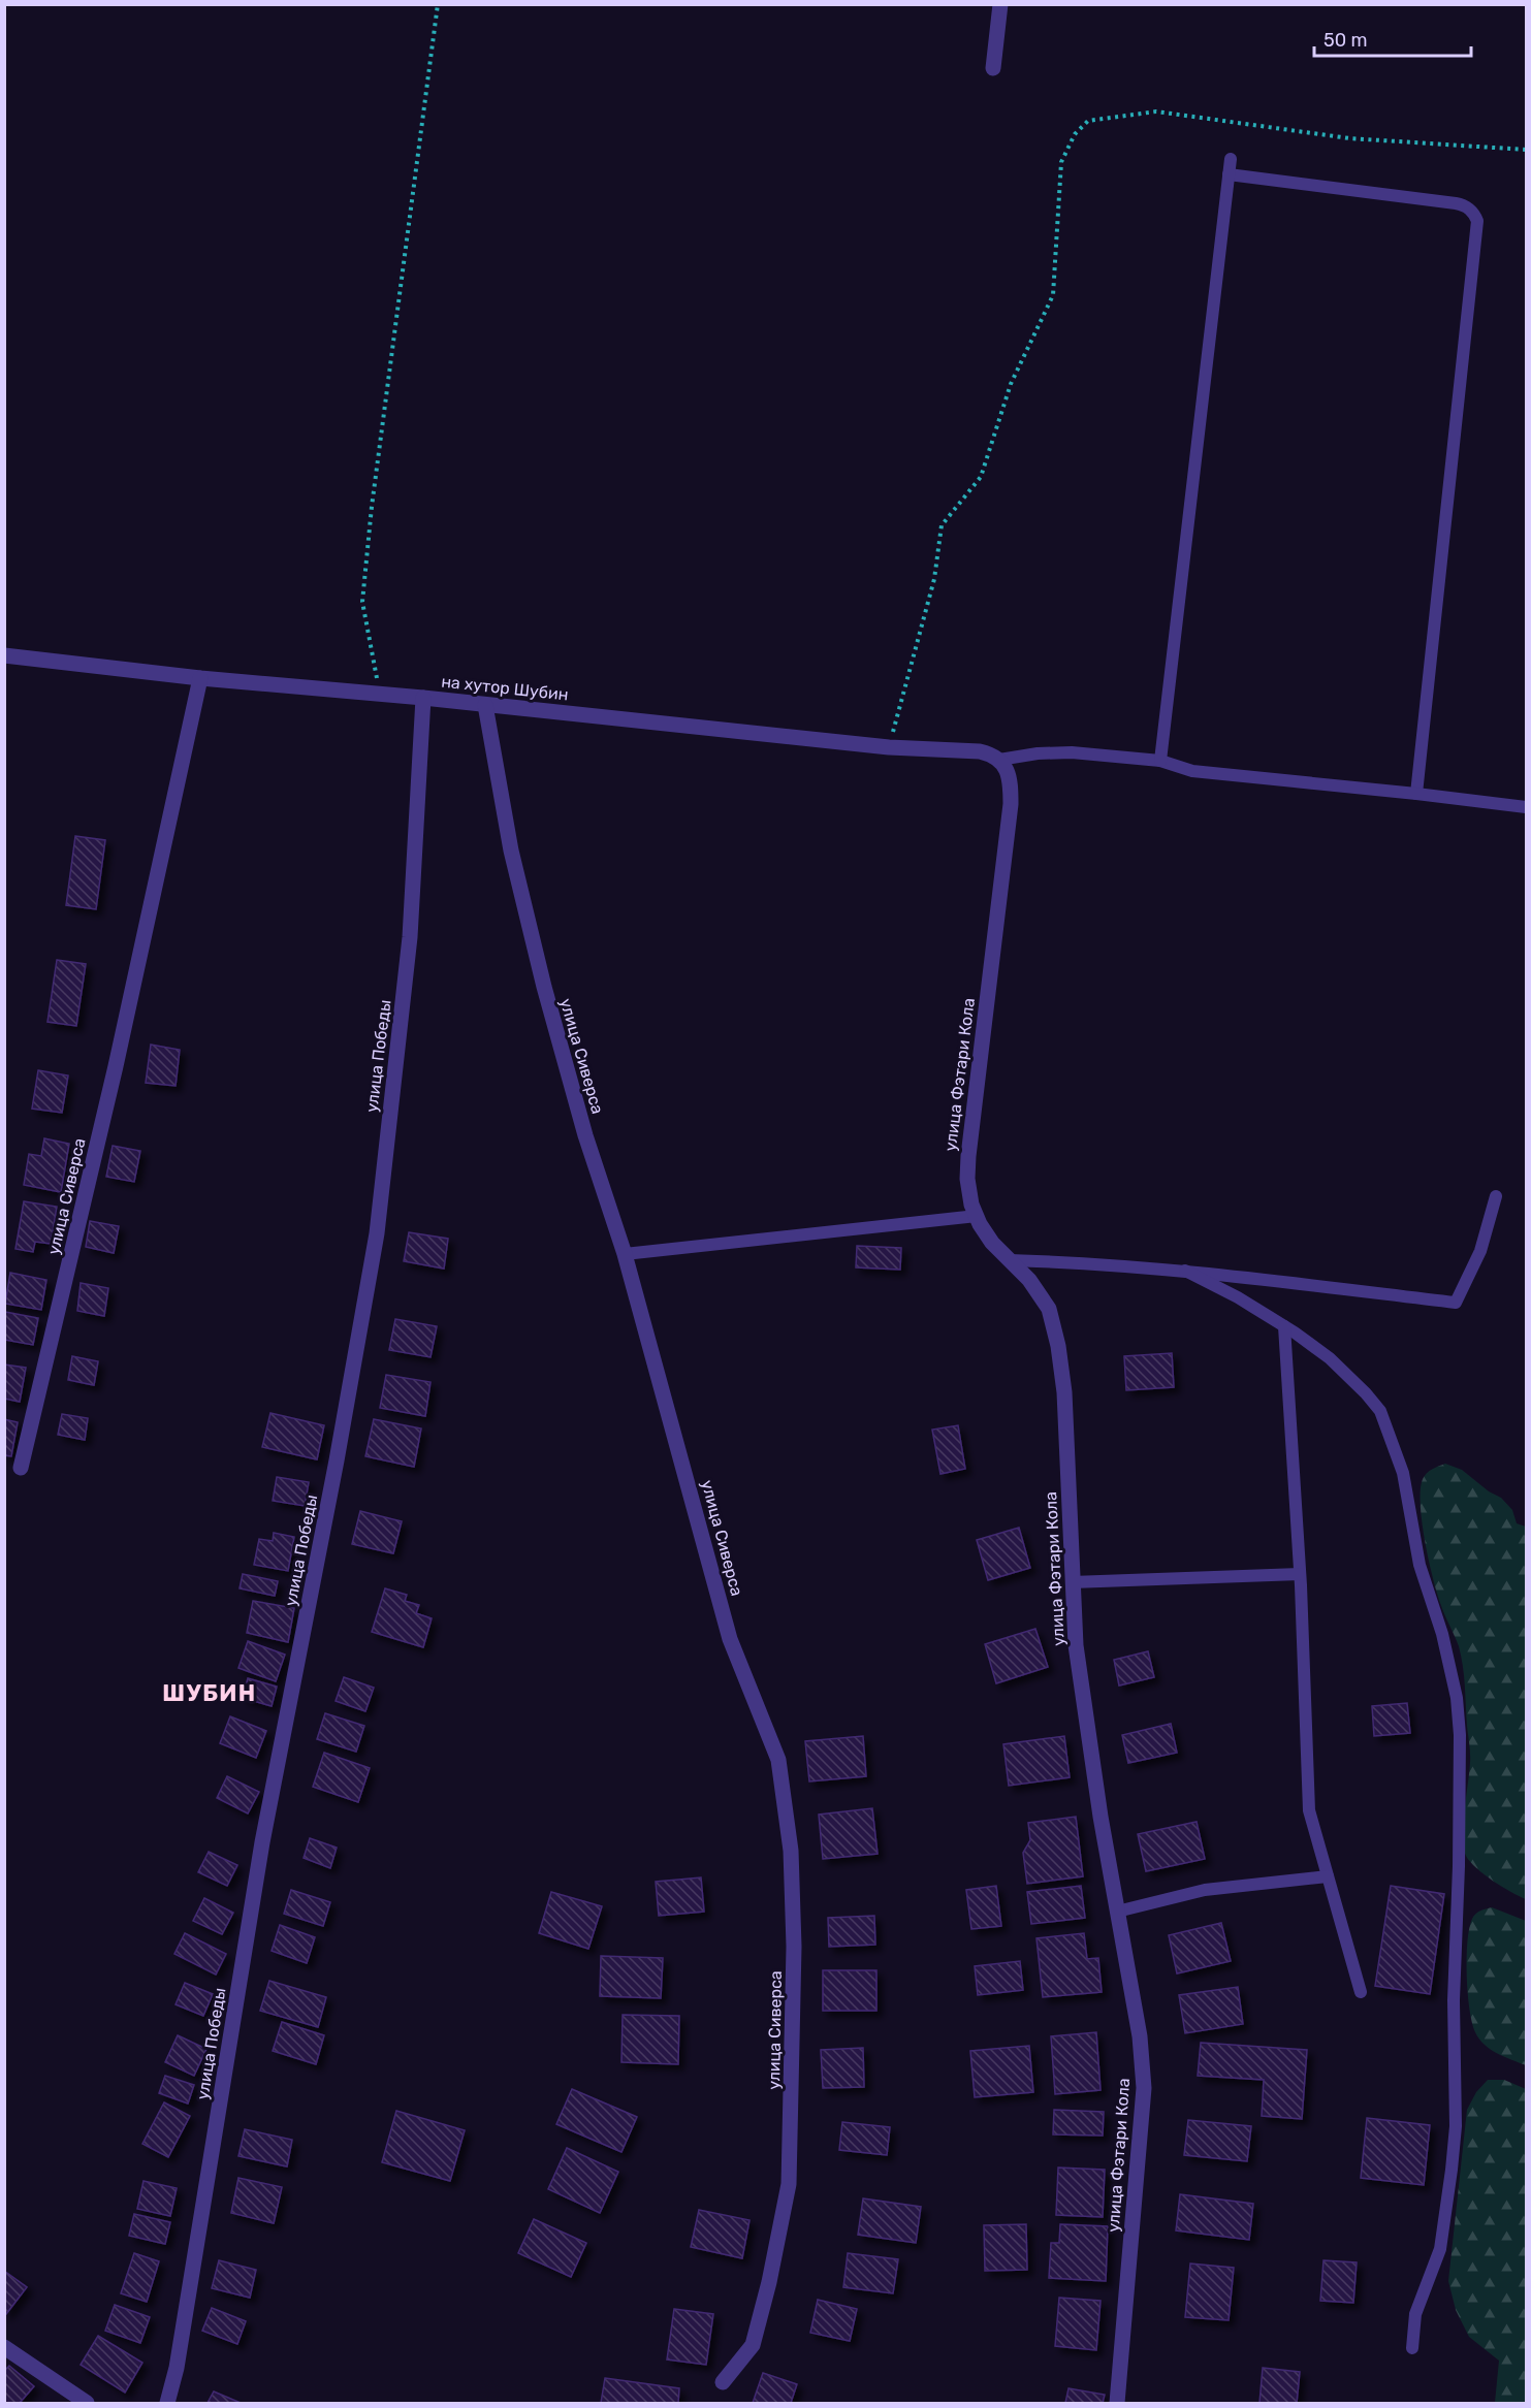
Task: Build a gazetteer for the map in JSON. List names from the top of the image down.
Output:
{
  "streets": {
    "street": [
      "на хутор Шубин",
      "улица Победы",
      "улица Сиверса",
      "улица Фэтари Кола"
    ]
  },
  "crossings": [
    ["на хутор Шубин", "улица Победы"],
    ["на хутор Шубин", "улица Сиверса"],
    ["на хутор Шубин", "улица Фэтари Кола"]
  ],
  "districts": ["ШУБИН"],
  "scale_bar": "50 m"
}
